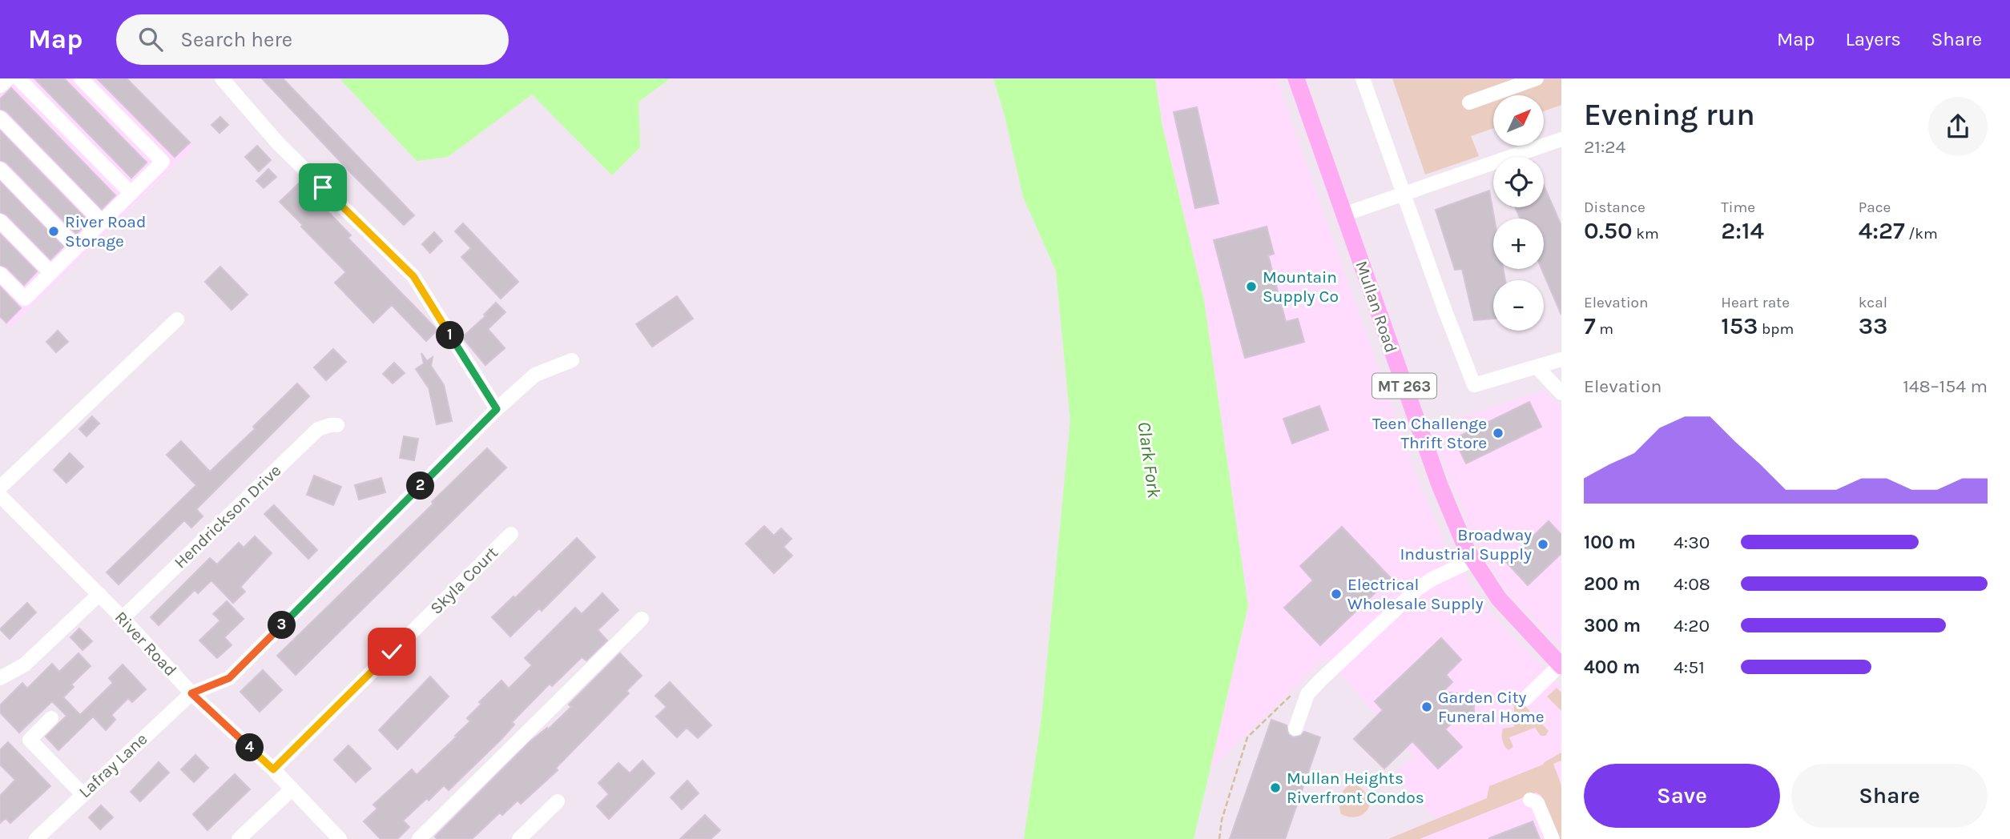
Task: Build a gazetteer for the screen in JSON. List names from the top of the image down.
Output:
{
  "streets": {
    "main road": ["Mullan Road", "MT 263"],
    "street": [
      "Hendrickson Drive",
      "Skyla Court",
      "River Road",
      "Lafray Lane"
    ]
  },
  "crossings": [
    ["Hendrickson Drive", "River Road"],
    ["Skyla Court", "River Road"],
    ["River Road", "Lafray Lane"]
  ],
  "water": ["Clark Fork"],
  "places": [
    "River Road Storage",
    "Mountain Supply Co",
    "Teen Challenge Thrift Store",
    "Broadway Industrial Supply",
    "Electrical Wholesale Supply",
    "Garden City Funeral Home",
    "Mullan Heights Riverfront Condos"
  ],
  "north": "top right",
  "page": {
    "header": "Map",
    "search": "Search here",
    "nav": ["Map", "Layers", "Share"],
    "heading": ["Evening run", "21:24"],
    "map_buttons": ["+", "−"],
    "stats": [
      ["Distance", "0.50 km"],
      ["Time", "2:14"],
      ["Pace", "4:27 /km"],
      ["Elevation", "7 m"],
      ["Heart rate", "153 bpm"],
      ["kcal", "33"]
    ],
    "pins": [
      "1",
      "2",
      "3",
      "4"
    ],
    "chart": ["Elevation", "148–154 m"],
    "list": [
      {
        "name": "100 m",
        "note": "4:30"
      },
      {
        "name": "200 m",
        "note": "4:08"
      },
      {
        "name": "300 m",
        "note": "4:20"
      },
      {
        "name": "400 m",
        "note": "4:51"
      }
    ],
    "buttons": ["Save", "Share"]
  }
}
